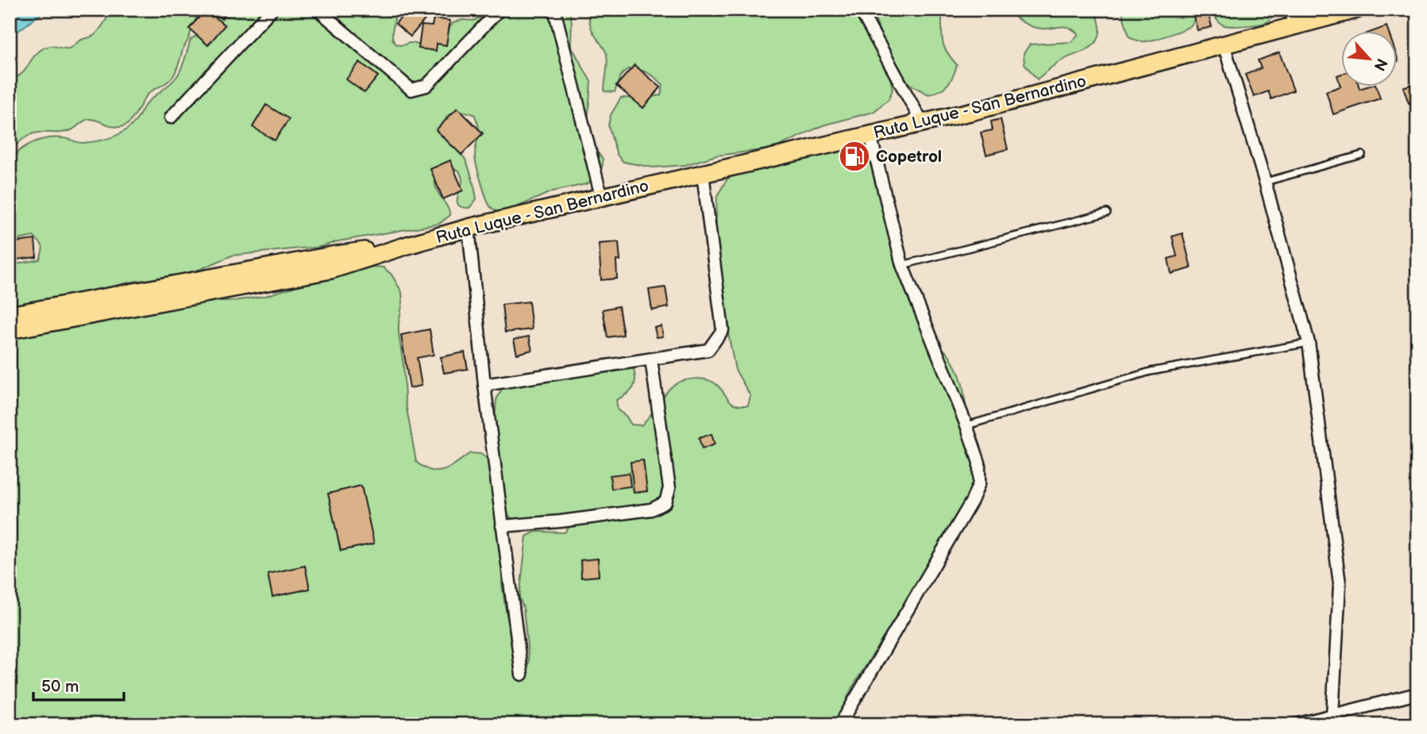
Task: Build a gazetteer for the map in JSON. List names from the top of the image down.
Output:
{
  "streets": {
    "main road": ["Ruta Luque - San Bernardino"]
  },
  "places": {
    "fuel station": ["Copetrol"]
  },
  "scale_bar": "50 m",
  "north": "bottom right"
}
